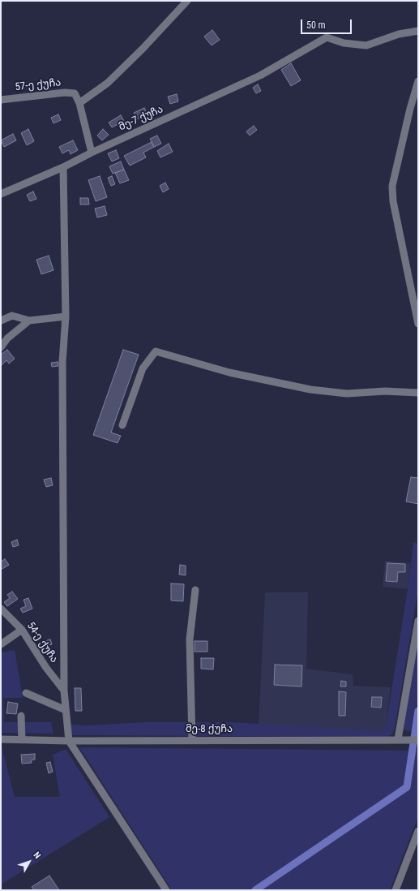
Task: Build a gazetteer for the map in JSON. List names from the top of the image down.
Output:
{
  "streets": {
    "street": [
      "57-ე ქუჩა",
      "მე-7 ქუჩა",
      "54-ე ქუჩა",
      "მე-8 ქუჩა"
    ]
  },
  "scale_bar": "50 m",
  "north": "top right"
}
